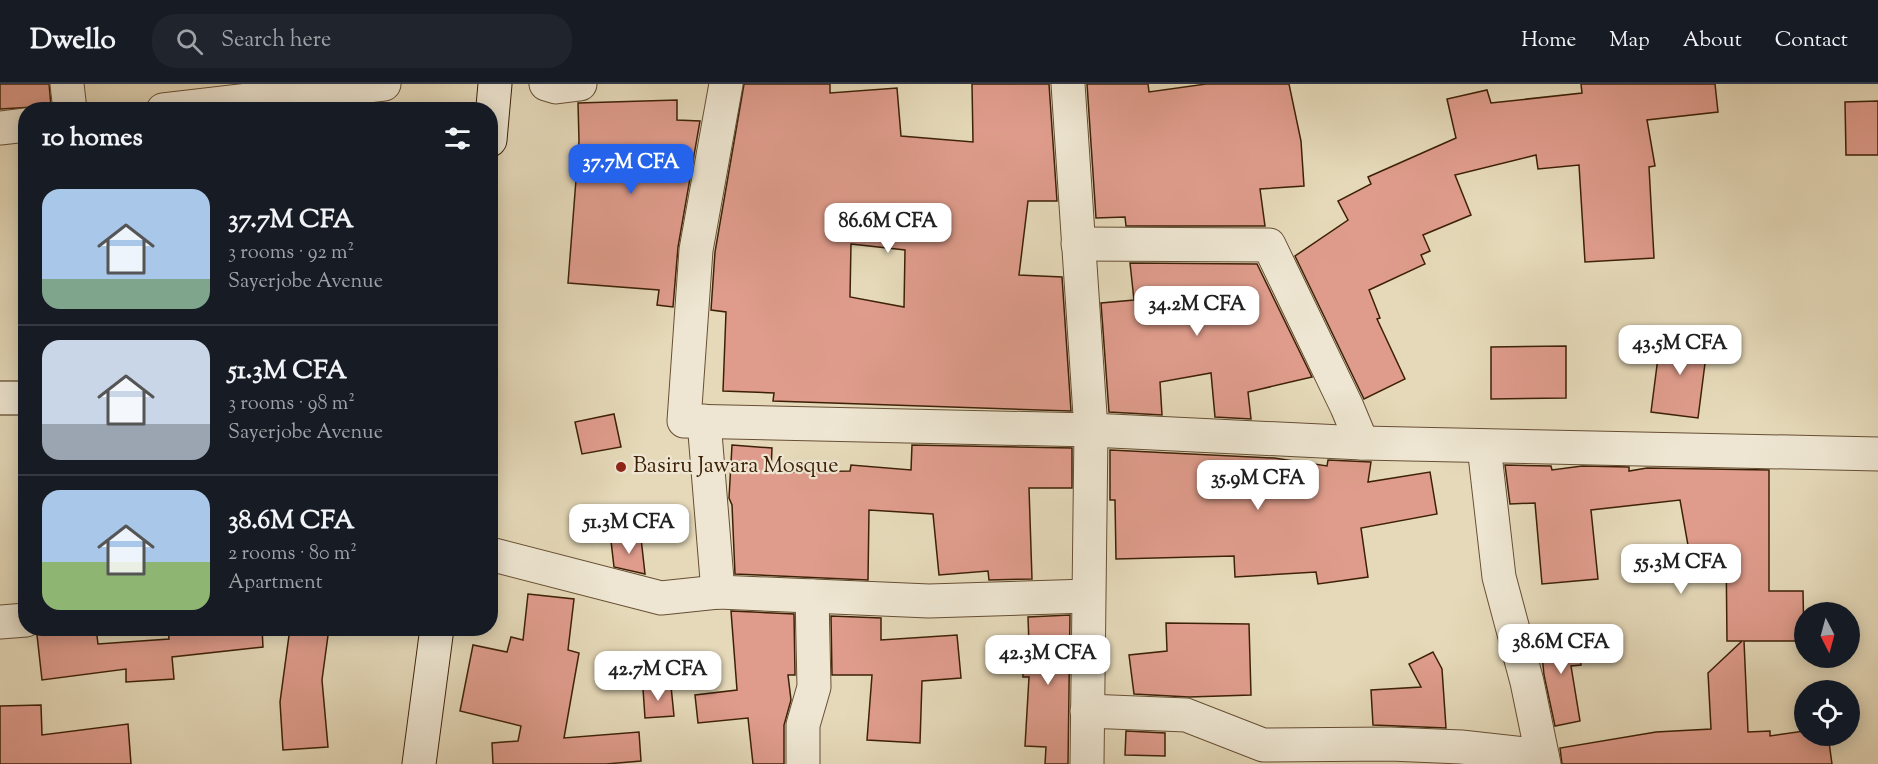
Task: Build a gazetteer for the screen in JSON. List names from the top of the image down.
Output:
{
  "places": ["Basiru Jawara Mosque"],
  "north": "bottom",
  "page": {
    "header": "Dwello",
    "search": "Search here",
    "nav": [
      "Home",
      "Map",
      "About",
      "Contact"
    ],
    "heading": "10 homes",
    "price": [
      "37.7M CFA",
      "86.6M CFA",
      "34.2M CFA",
      "43.5M CFA",
      "35.9M CFA",
      "51.3M CFA",
      "55.3M CFA",
      "38.6M CFA",
      "42.3M CFA",
      "42.7M CFA"
    ],
    "list": [
      {
        "name": "37.7M CFA",
        "note": "3 rooms · 92 m² · Sayerjobe Avenue"
      },
      {
        "name": "51.3M CFA",
        "note": "3 rooms · 98 m² · Sayerjobe Avenue"
      },
      {
        "name": "38.6M CFA",
        "note": "2 rooms · 80 m² · Apartment"
      }
    ]
  }
}
